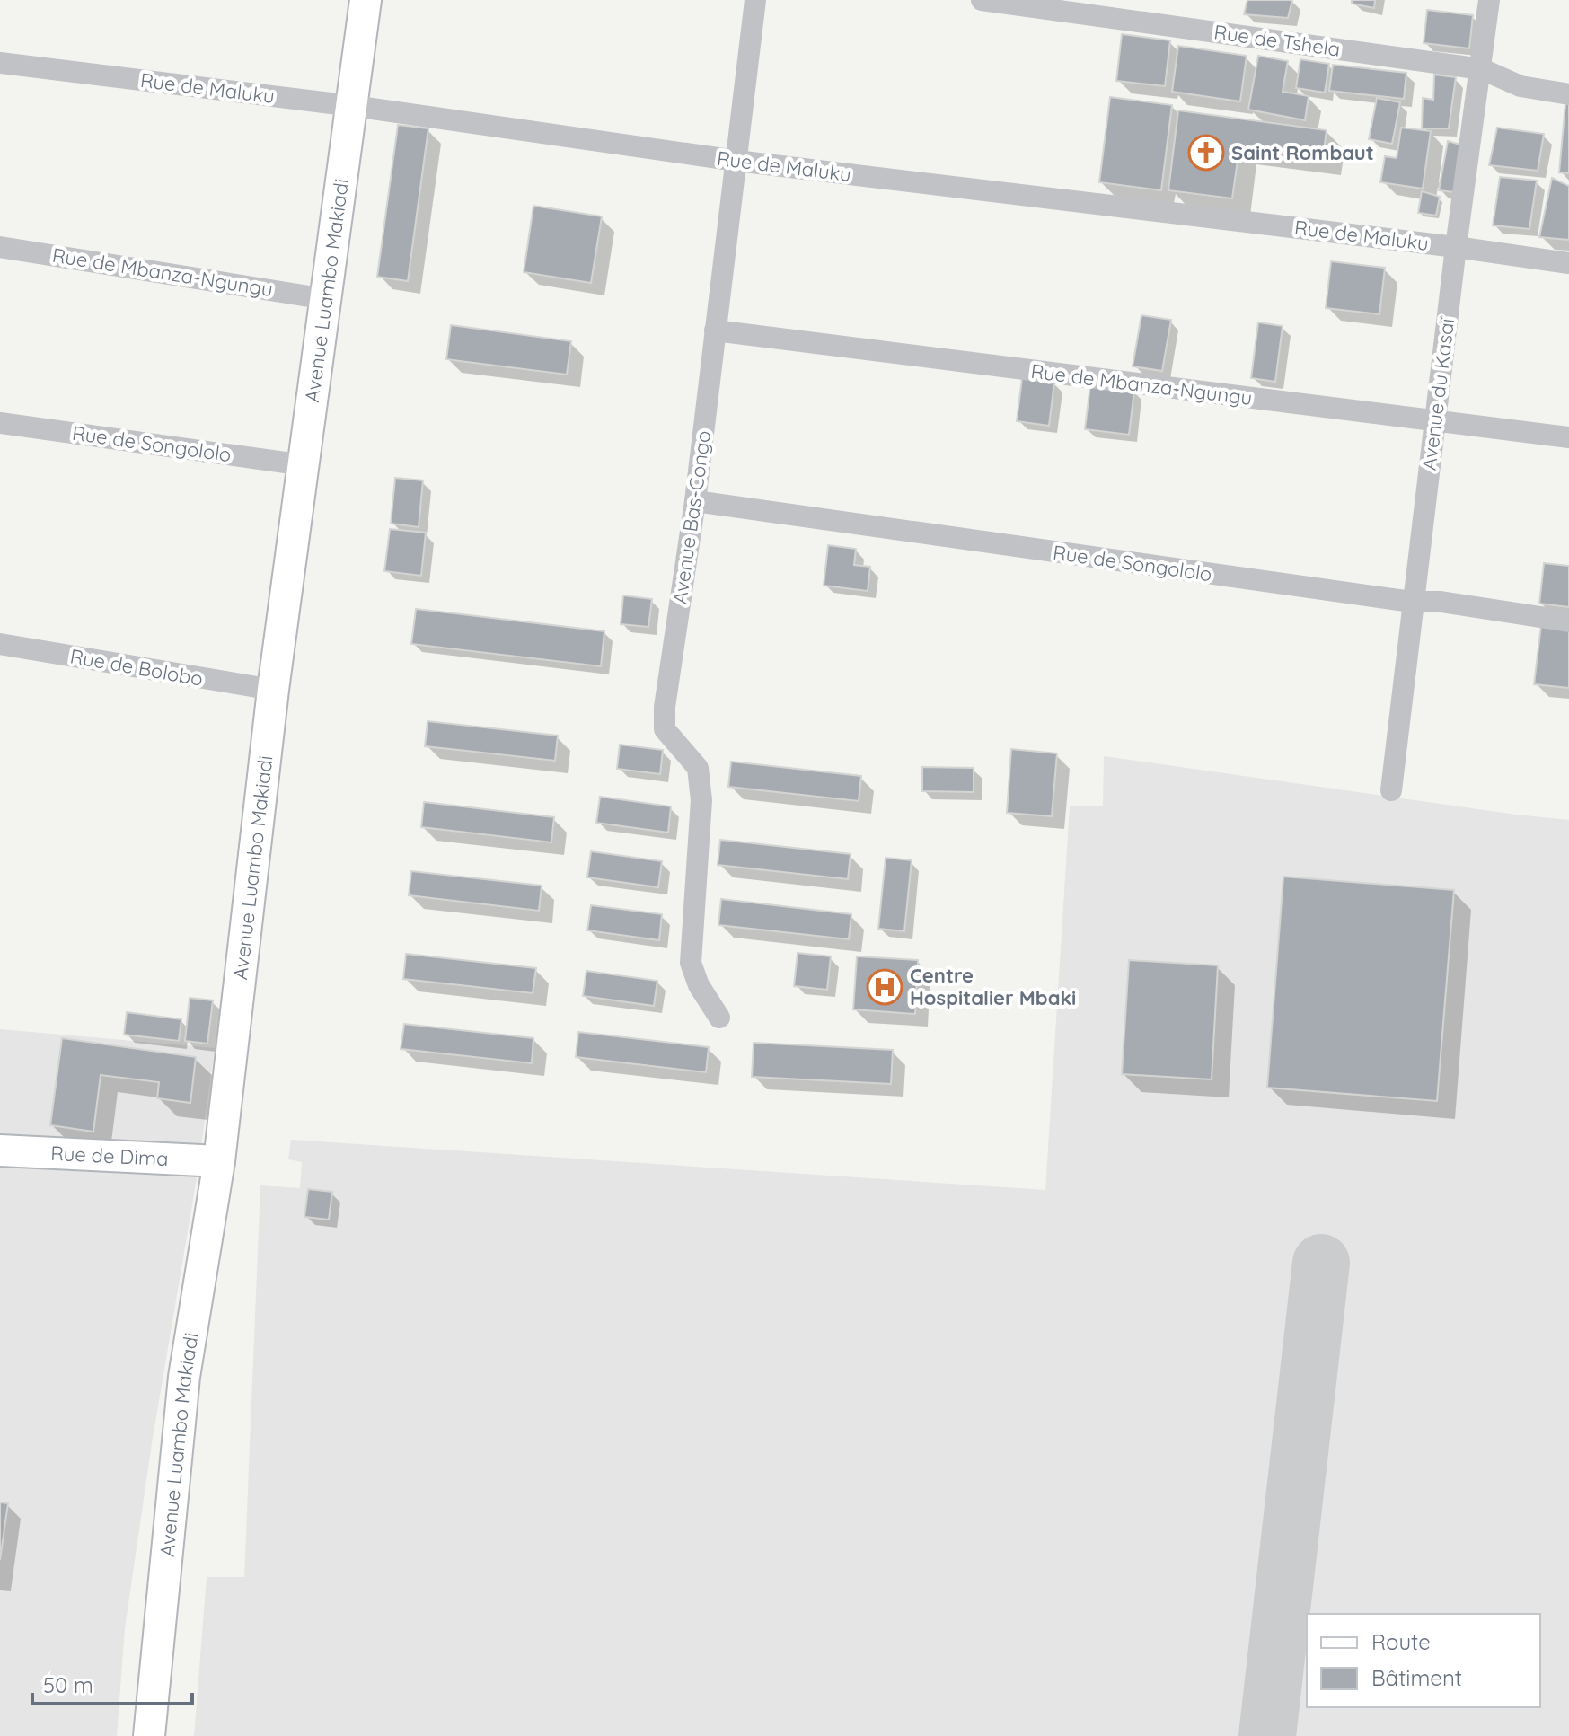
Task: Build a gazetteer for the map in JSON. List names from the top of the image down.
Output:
{
  "streets": {
    "main road": ["Avenue Luambo Makiadi", "Rue de Dima"],
    "street": [
      "Rue de Tshela",
      "Rue de Maluku",
      "Rue de Mbanza-Ngungu",
      "Avenue du Kasaï",
      "Rue de Songololo",
      "Avenue Bas-Congo",
      "Rue de Bolobo"
    ]
  },
  "crossings": [
    ["Rue de Tshela", "Avenue du Kasaï"],
    ["Rue de Maluku", "Avenue Luambo Makiadi"],
    ["Rue de Maluku", "Avenue du Kasaï"],
    ["Rue de Maluku", "Avenue Bas-Congo"],
    ["Rue de Mbanza-Ngungu", "Avenue Luambo Makiadi"],
    ["Rue de Mbanza-Ngungu", "Avenue du Kasaï"],
    ["Rue de Mbanza-Ngungu", "Avenue Bas-Congo"],
    ["Avenue Luambo Makiadi", "Rue de Songololo"],
    ["Avenue Luambo Makiadi", "Rue de Bolobo"],
    ["Avenue Luambo Makiadi", "Rue de Dima"],
    ["Avenue du Kasaï", "Rue de Songololo"],
    ["Rue de Songololo", "Avenue Bas-Congo"]
  ],
  "places": {
    "church": ["Saint Rombaut"],
    "hospital": ["Centre Hospitalier Mbaki"]
  },
  "legend": ["Route", "Bâtiment"],
  "scale_bar": "50 m"
}
